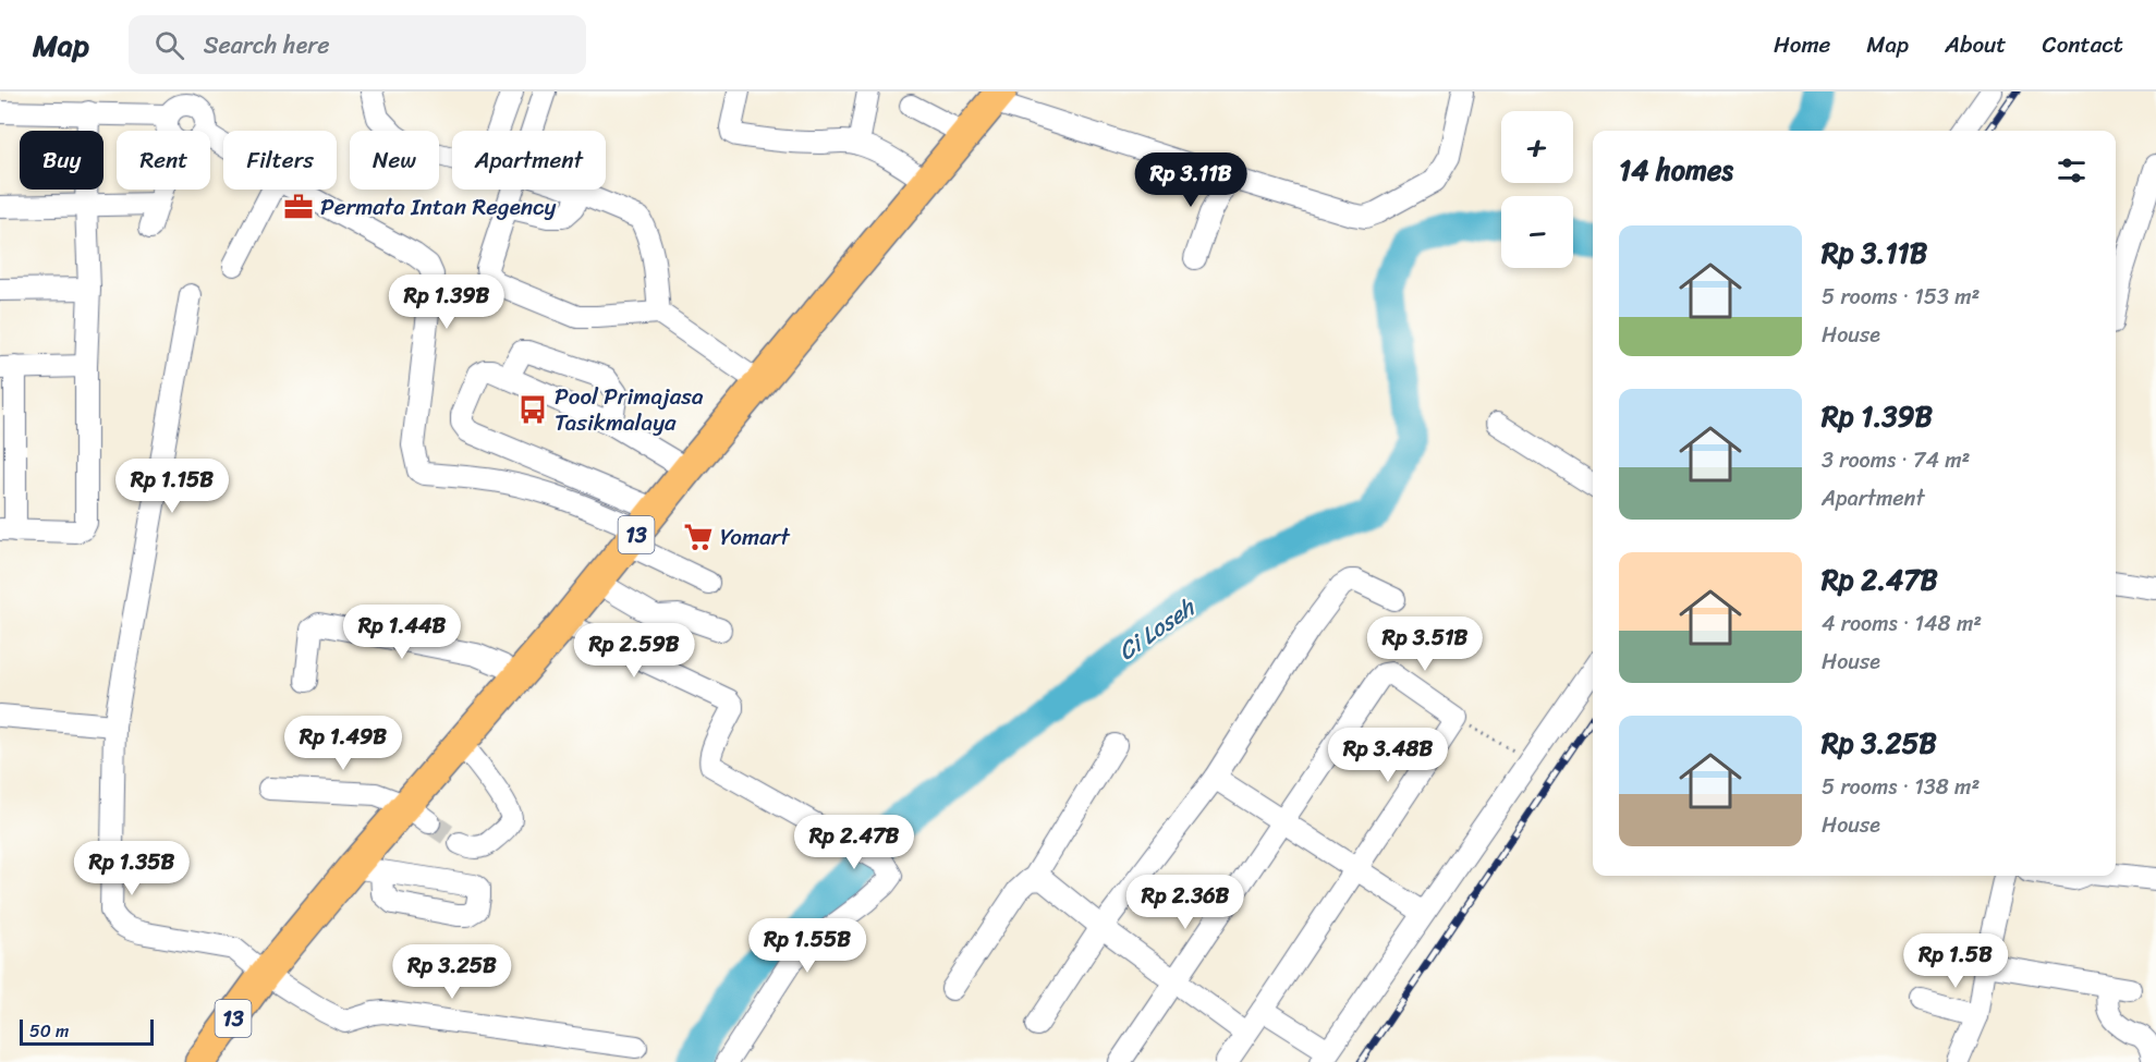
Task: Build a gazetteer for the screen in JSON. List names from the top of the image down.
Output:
{
  "streets": {
    "highway": ["13"]
  },
  "water": ["Ci Loseh"],
  "places": {
    "office": ["Permata Intan Regency"],
    "bus stop": ["Pool Primajasa Tasikmalaya"],
    "supermarket": ["Yomart"]
  },
  "scale_bar": "50 m",
  "page": {
    "header": "Map",
    "search": "Search here",
    "nav": [
      "Home",
      "Map",
      "About",
      "Contact"
    ],
    "map_buttons": ["+", "−"],
    "chip": [
      "Buy",
      "Rent",
      "Filters",
      "New",
      "Apartment"
    ],
    "heading": "14 homes",
    "price": [
      "Rp 3.11B",
      "Rp 1.39B",
      "Rp 1.15B",
      "Rp 1.44B",
      "Rp 3.51B",
      "Rp 2.59B",
      "Rp 1.49B",
      "Rp 3.48B",
      "Rp 2.47B",
      "Rp 1.35B",
      "Rp 2.36B",
      "Rp 1.55B",
      "Rp 1.5B",
      "Rp 3.25B"
    ],
    "list": [
      {
        "name": "Rp 3.11B",
        "note": "5 rooms · 153 m² · House"
      },
      {
        "name": "Rp 1.39B",
        "note": "3 rooms · 74 m² · Apartment"
      },
      {
        "name": "Rp 2.47B",
        "note": "4 rooms · 148 m² · House"
      },
      {
        "name": "Rp 3.25B",
        "note": "5 rooms · 138 m² · House"
      }
    ],
    "scale": "50 m"
  }
}
